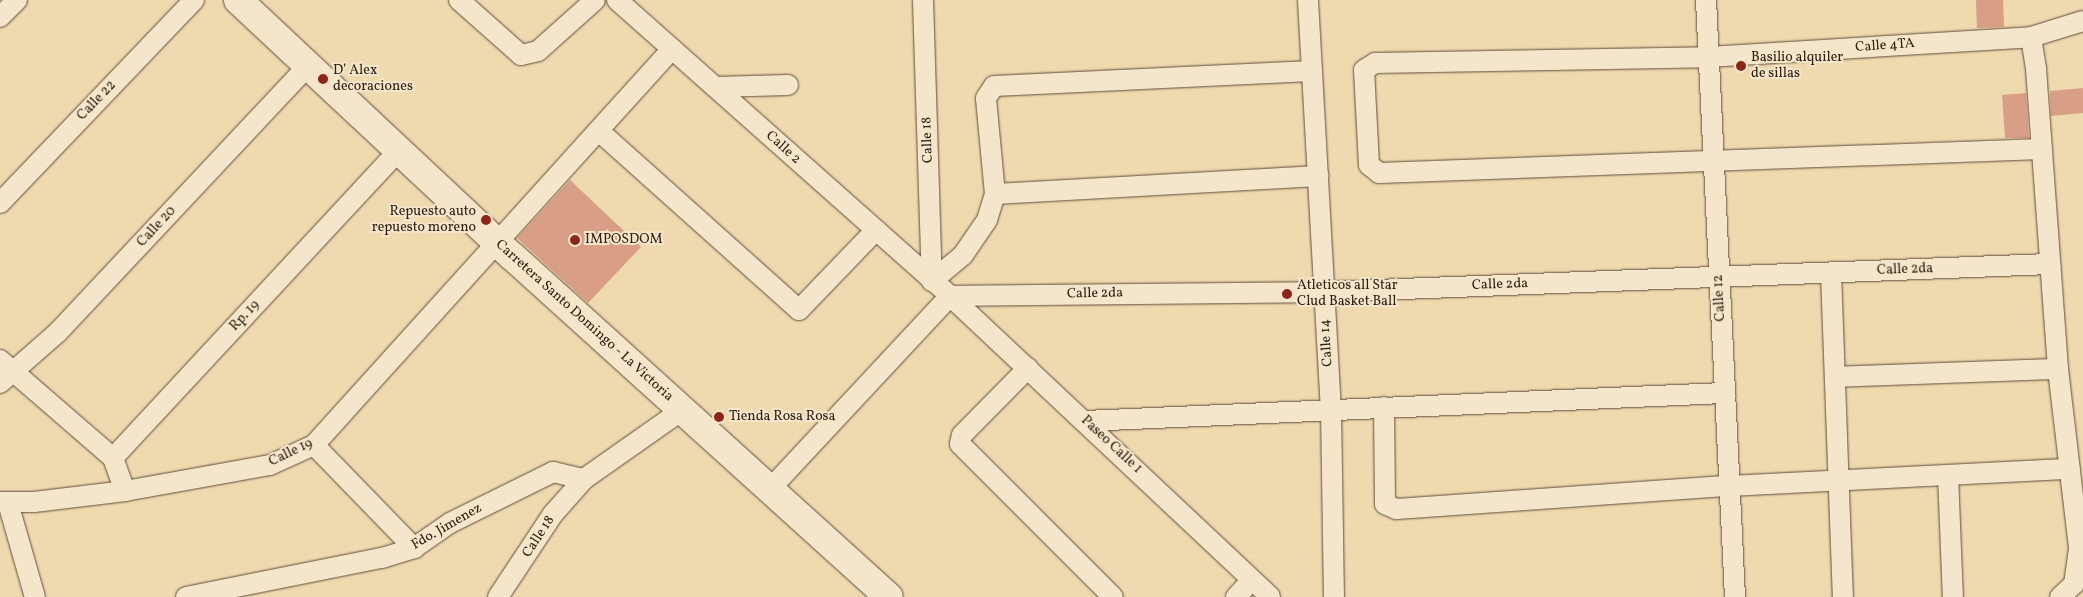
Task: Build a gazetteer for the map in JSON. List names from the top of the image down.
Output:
{
  "streets": {
    "main road": ["Carretera Santo Domingo - La Victoria"],
    "street": [
      "Calle 4TA",
      "Calle 22",
      "Calle 18",
      "Calle 2",
      "Calle 20",
      "Calle 2da",
      "Calle 12",
      "Rp. 19",
      "Calle 14",
      "Paseo Calle 1",
      "Calle 19",
      "Fdo. Jimenez"
    ]
  },
  "crossings": [
    ["Calle 4TA", "Calle 12"],
    ["Calle 18", "Calle 2"],
    ["Calle 18", "Fdo. Jimenez"],
    ["Calle 2", "Calle 2da"],
    ["Calle 2", "Paseo Calle 1"],
    ["Calle 2", "Calle 19"],
    ["Calle 20", "Carretera Santo Domingo - La Victoria"],
    ["Calle 2da", "Calle 12"],
    ["Calle 2da", "Calle 14"],
    ["Calle 2da", "Paseo Calle 1"],
    ["Rp. 19", "Carretera Santo Domingo - La Victoria"],
    ["Carretera Santo Domingo - La Victoria", "Calle 19"]
  ],
  "places": [
    "Basilio alquiler de sillas",
    "D’ Alex decoraciones",
    "Repuesto auto repuesto moreno",
    "IMPOSDOM",
    "Atleticos all Star Clud Basket Ball",
    "Tienda Rosa Rosa"
  ]
}
